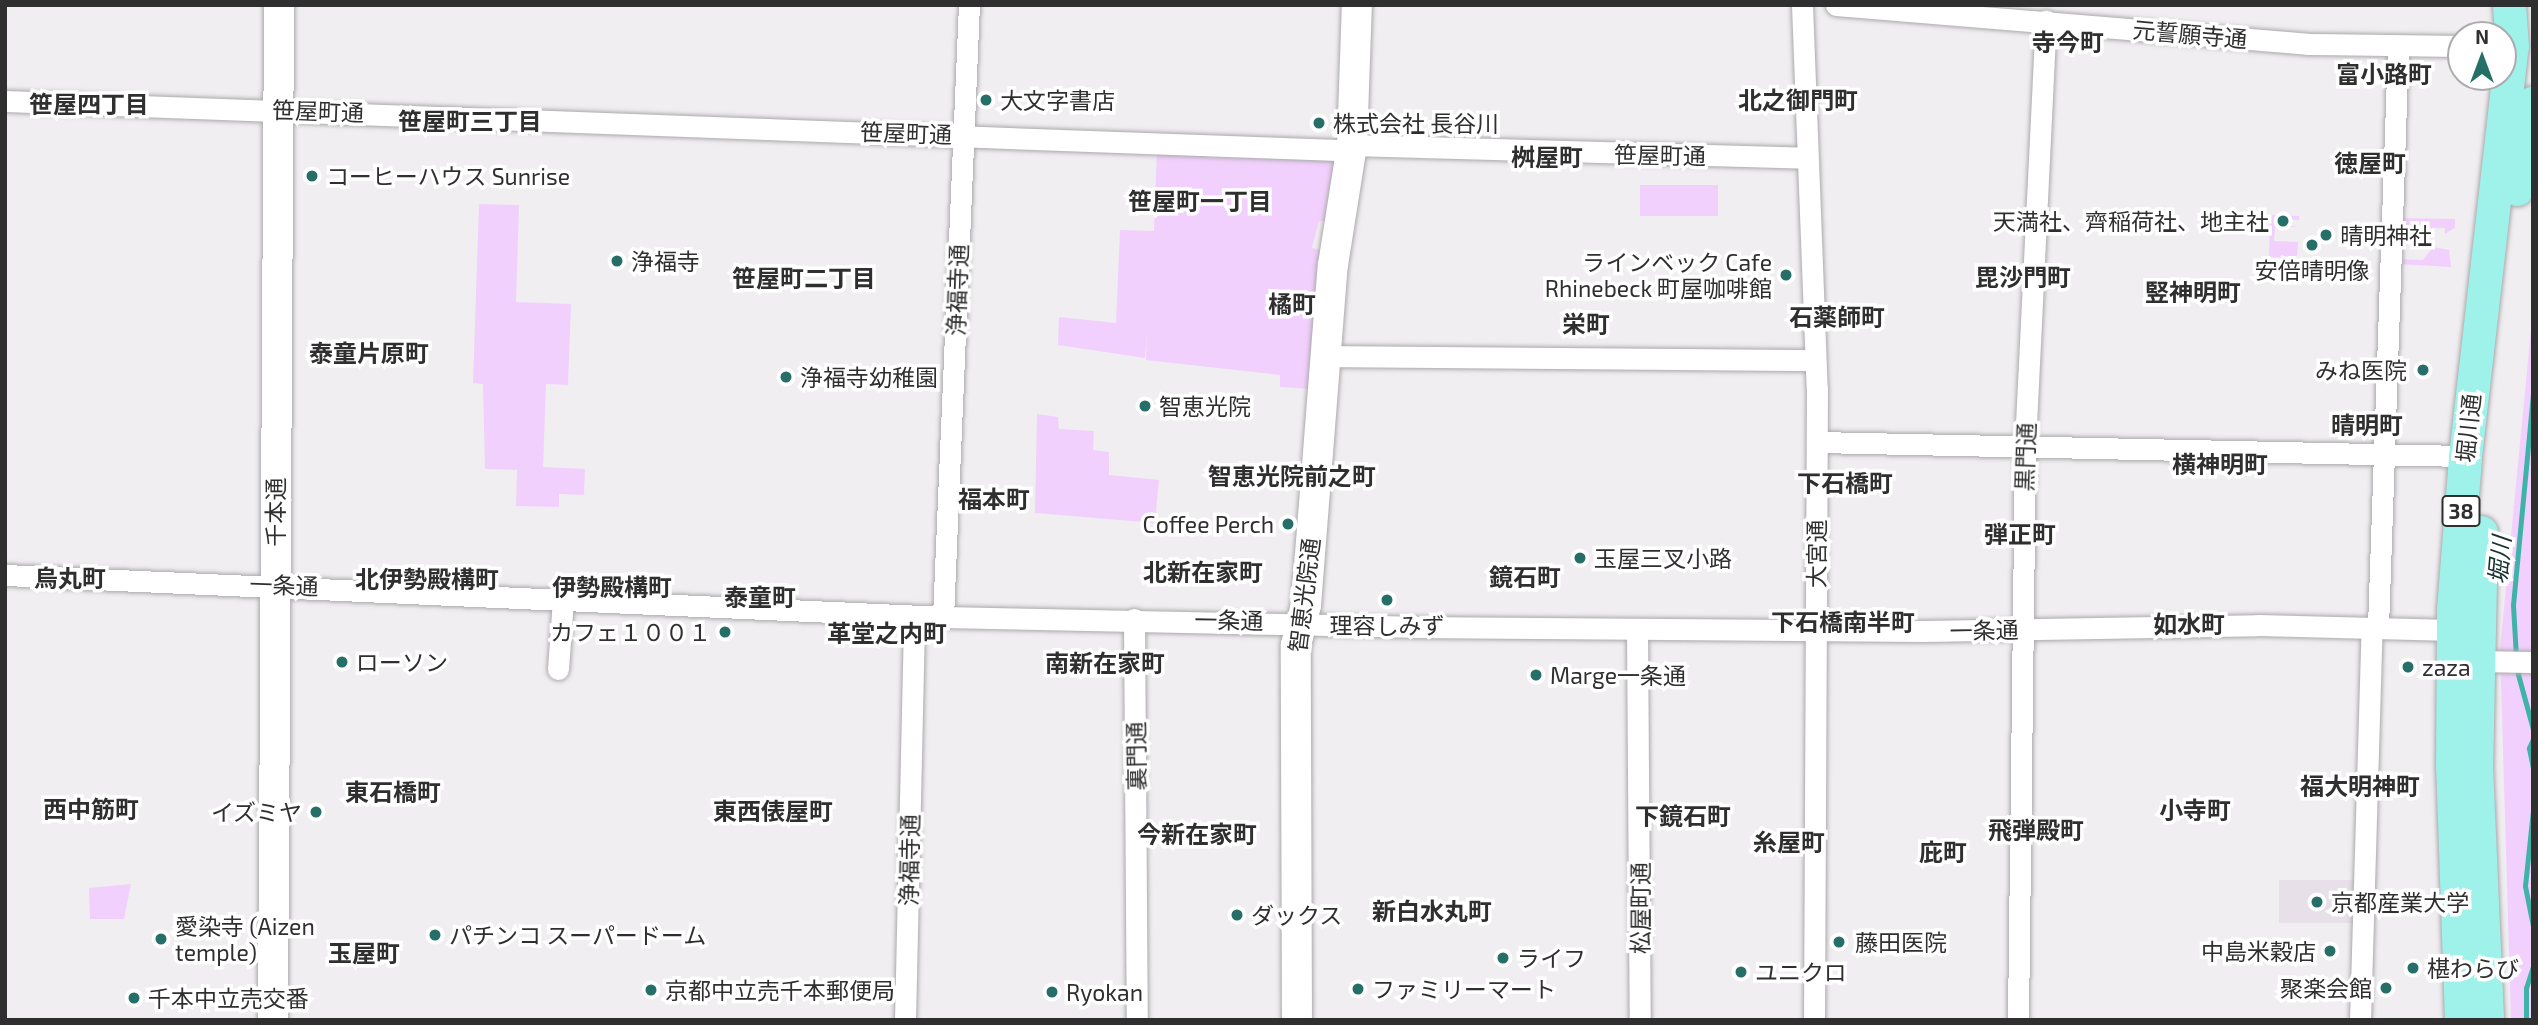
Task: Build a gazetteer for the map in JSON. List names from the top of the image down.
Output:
{
  "streets": {
    "main road": ["堀川通", "38"],
    "street": [
      "元誓願寺通",
      "笹屋町通",
      "浄福寺通",
      "黒門通",
      "千本通",
      "大宮通",
      "一条通",
      "智恵光院通",
      "裏門通",
      "松屋町通"
    ]
  },
  "crossings": [
    ["元誓願寺通", "黒門通"],
    ["笹屋町通", "浄福寺通"],
    ["笹屋町通", "千本通"],
    ["笹屋町通", "大宮通"],
    ["笹屋町通", "智恵光院通"],
    ["浄福寺通", "一条通"],
    ["堀川通", "一条通"],
    ["黒門通", "一条通"],
    ["千本通", "一条通"],
    ["大宮通", "一条通"],
    ["一条通", "智恵光院通"],
    ["一条通", "裏門通"],
    ["一条通", "松屋町通"]
  ],
  "districts": [
    "寺今町",
    "富小路町",
    "北之御門町",
    "笹屋四丁目",
    "笹屋町三丁目",
    "桝屋町",
    "徳屋町",
    "笹屋町一丁目",
    "毘沙門町",
    "笹屋町二丁目",
    "竪神明町",
    "橘町",
    "石薬師町",
    "栄町",
    "泰童片原町",
    "晴明町",
    "横神明町",
    "智恵光院前之町",
    "下石橋町",
    "福本町",
    "弾正町",
    "北新在家町",
    "鏡石町",
    "烏丸町",
    "北伊勢殿構町",
    "伊勢殿構町",
    "泰童町",
    "下石橋南半町",
    "如水町",
    "革堂之内町",
    "南新在家町",
    "福大明神町",
    "東石橋町",
    "西中筋町",
    "小寺町",
    "東西俵屋町",
    "下鏡石町",
    "飛弾殿町",
    "今新在家町",
    "糸屋町",
    "庇町",
    "新白水丸町",
    "玉屋町"
  ],
  "water": ["堀川"],
  "places": [
    "大文字書店",
    "株式会社 長谷川",
    "コーヒーハウス Sunrise",
    "天満社、齊稲荷社、地主社",
    "晴明神社",
    "安倍晴明像",
    "浄福寺",
    "ラインベック Cafe Rhinebeck 町屋咖啡館",
    "みね医院",
    "浄福寺幼稚園",
    "智恵光院",
    "Coffee Perch",
    "玉屋三叉小路",
    "理容しみず",
    "カフェ１００１",
    "ローソン",
    "zaza",
    "Marge一条通",
    "イズミヤ",
    "京都産業大学",
    "ダックス",
    "パチンコ スーパードーム",
    "愛染寺 (Aizen temple)",
    "藤田医院",
    "中島米穀店",
    "ライフ",
    "椹わらび",
    "ユニクロ",
    "聚楽会館",
    "ファミリーマート",
    "京都中立売千本郵便局",
    "Ryokan",
    "千本中立売交番"
  ],
  "north": "top"
}
